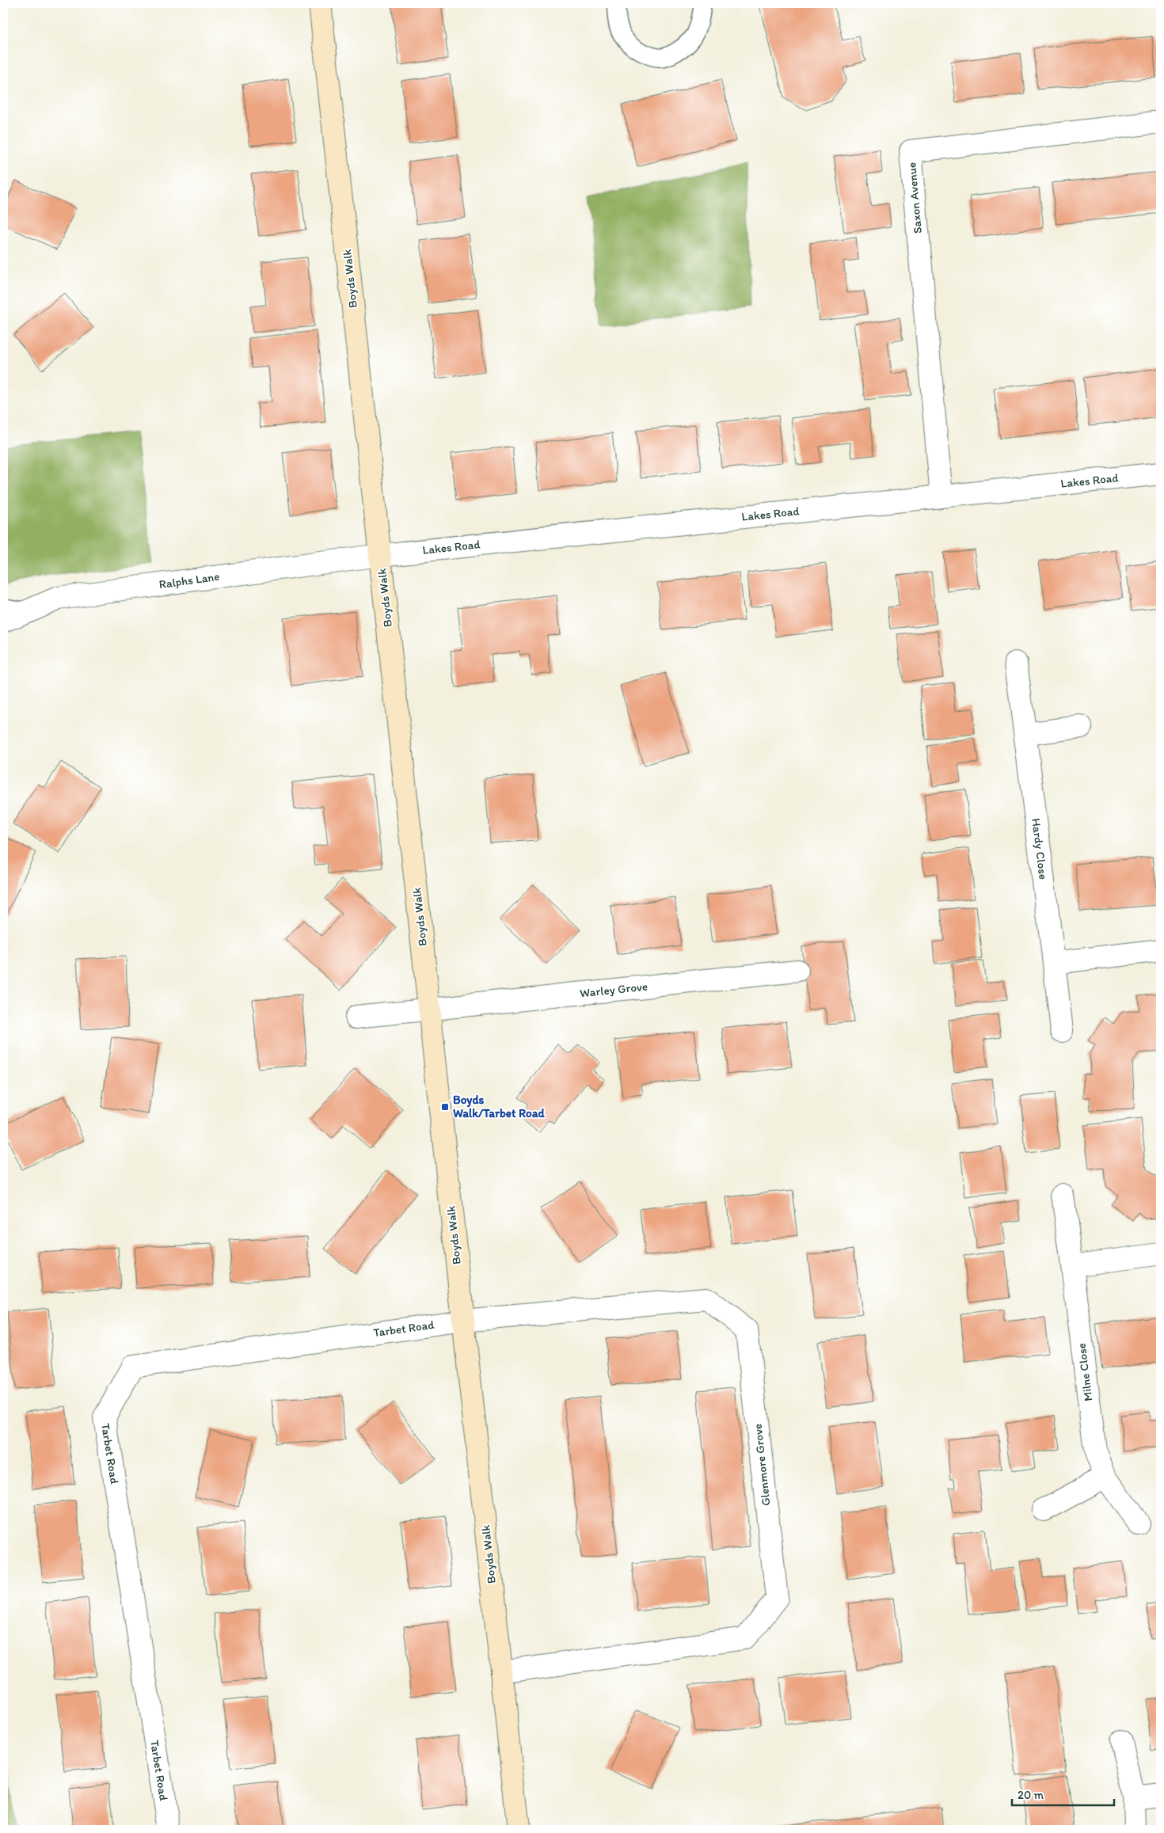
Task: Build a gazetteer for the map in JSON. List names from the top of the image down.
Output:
{
  "streets": {
    "street": [
      "Saxon Avenue",
      "Boyds Walk",
      "Lakes Road",
      "Ralphs Lane",
      "Hardy Close",
      "Warley Grove",
      "Tarbet Road",
      "Milne Close",
      "Glenmore Grove"
    ]
  },
  "crossings": [
    ["Saxon Avenue", "Lakes Road"],
    ["Boyds Walk", "Lakes Road"],
    ["Boyds Walk", "Ralphs Lane"],
    ["Boyds Walk", "Warley Grove"],
    ["Boyds Walk", "Tarbet Road"],
    ["Boyds Walk", "Glenmore Grove"],
    ["Lakes Road", "Ralphs Lane"],
    ["Tarbet Road", "Glenmore Grove"]
  ],
  "places": {
    "transit": ["Boyds Walk/Tarbet Road"]
  },
  "scale_bar": "20 m"
}
